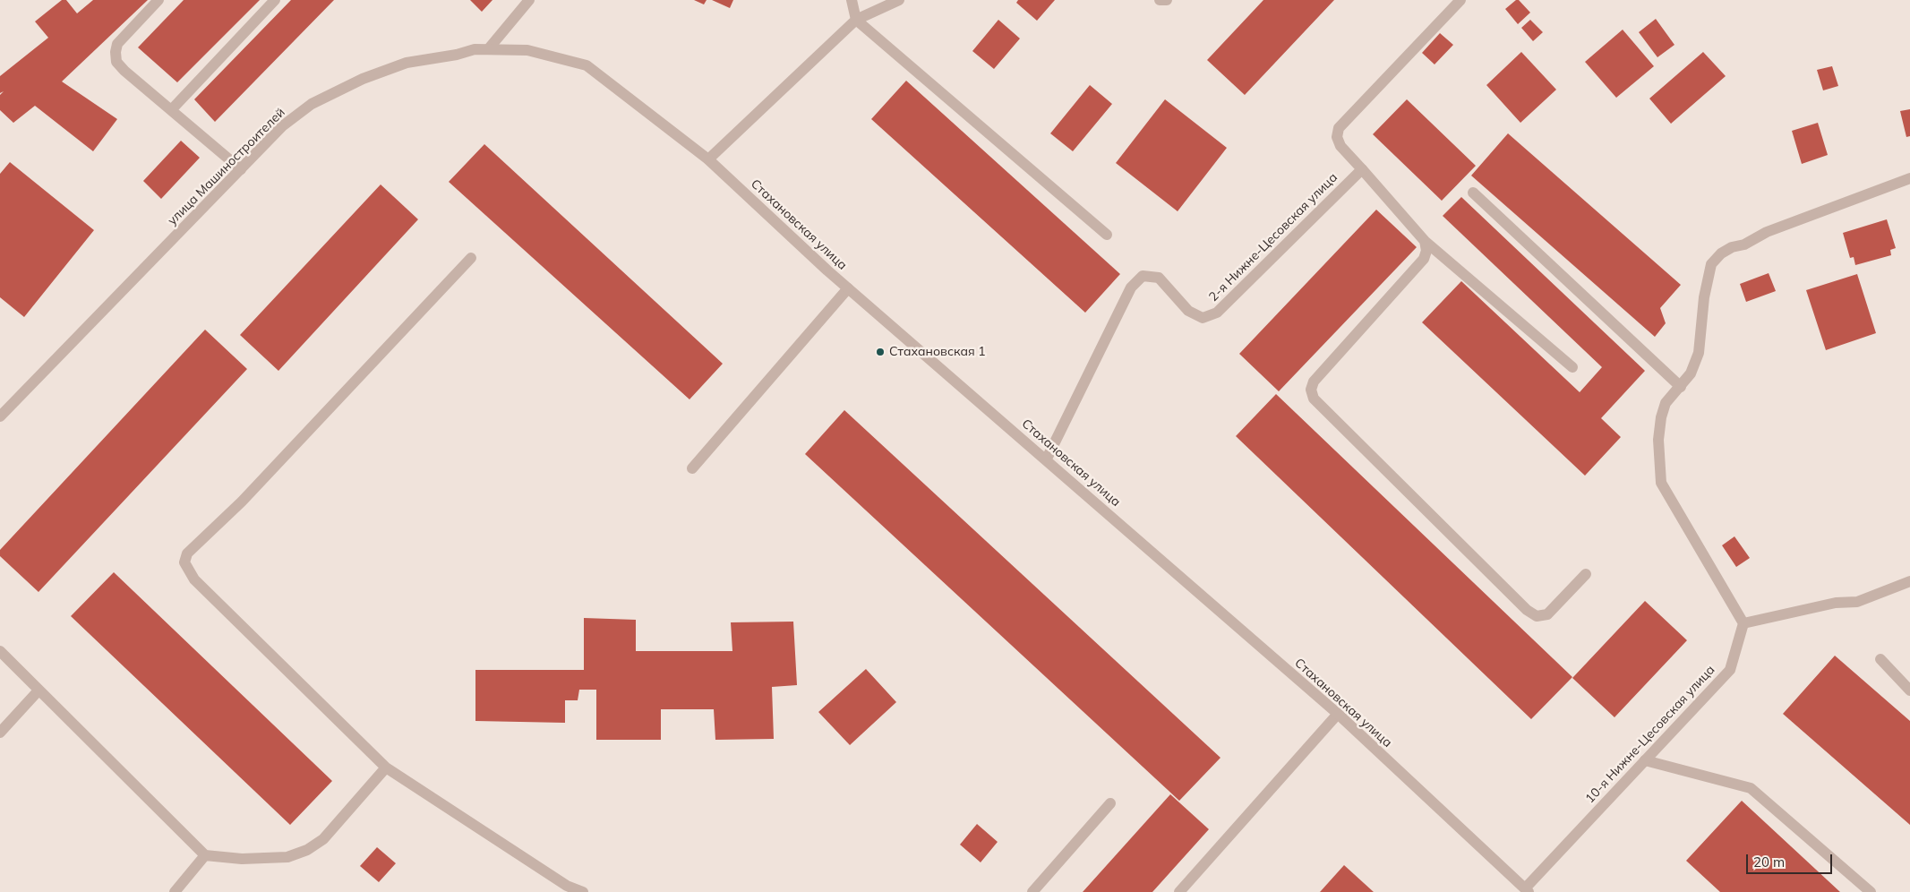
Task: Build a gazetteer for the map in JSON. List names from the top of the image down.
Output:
{
  "streets": {
    "street": [
      "улица Машиностроителей",
      "Стахановская улица",
      "2-я Нижне-Цесовская улица",
      "10-я Нижне-Цесовская улица"
    ]
  },
  "crossings": [
    ["улица Машиностроителей", "Стахановская улица"],
    ["Стахановская улица", "2-я Нижне-Цесовская улица"],
    ["Стахановская улица", "10-я Нижне-Цесовская улица"]
  ],
  "places": ["Стахановская 1"],
  "scale_bar": "20 m"
}
